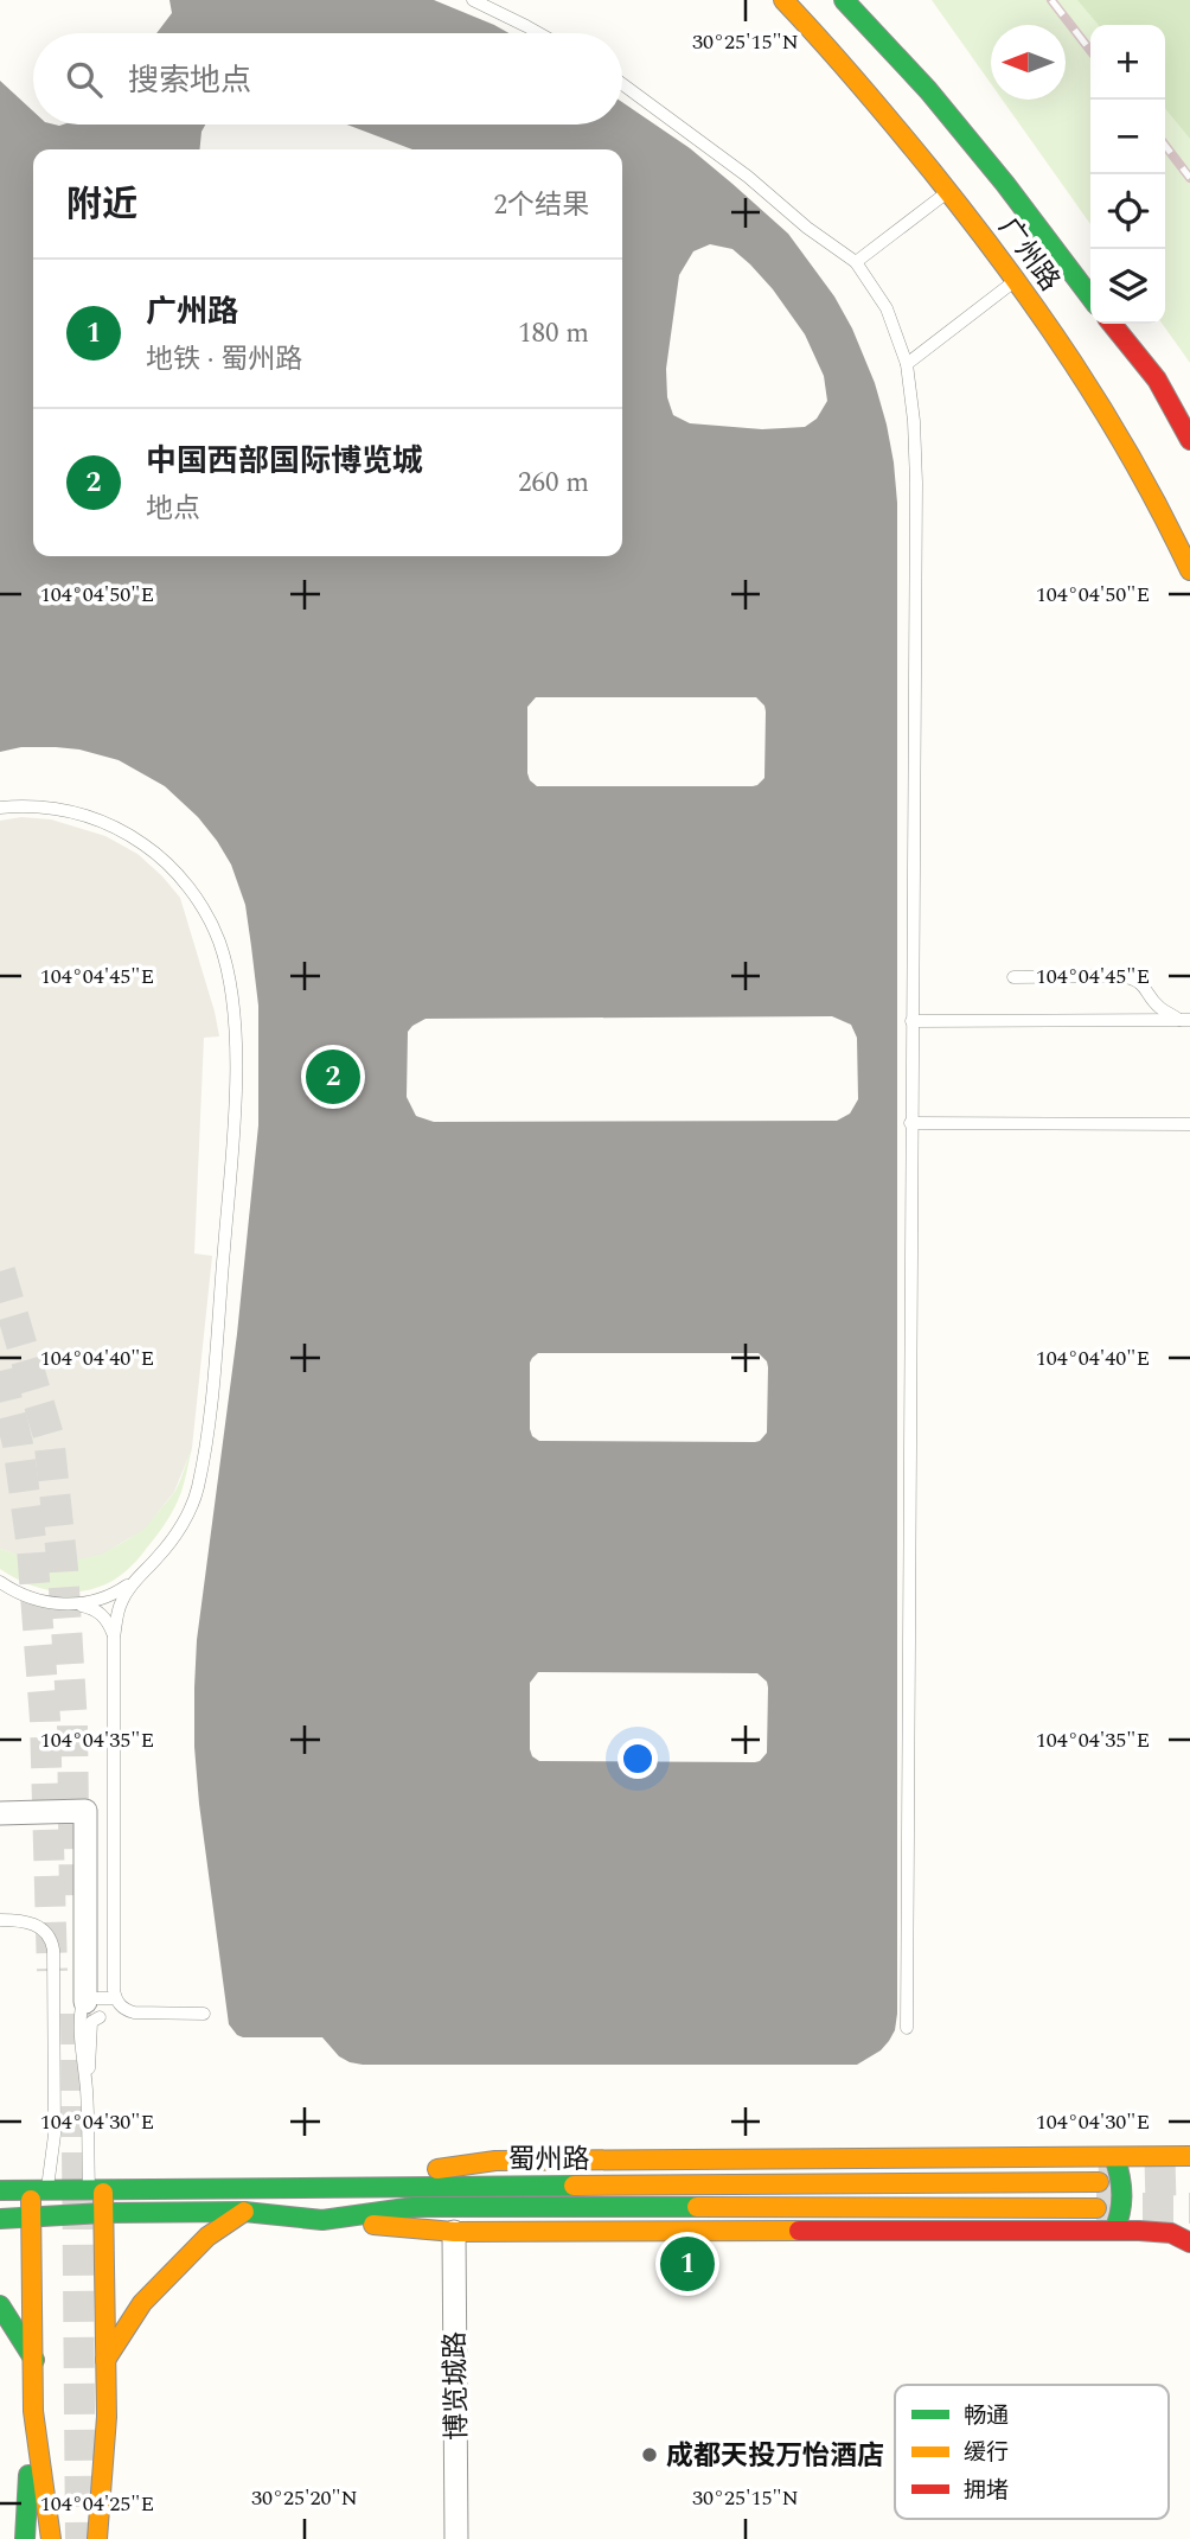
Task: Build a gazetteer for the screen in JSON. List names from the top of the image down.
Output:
{
  "streets": {
    "main road": ["广州路", "蜀州路"],
    "street": ["博览城路"]
  },
  "places": ["成都天投万怡酒店"],
  "legend": ["畅通", "缓行", "拥堵"],
  "north": "left",
  "page": {
    "map_buttons": ["+", "−"],
    "search": "搜索地点",
    "heading": ["附近", "2个结果"],
    "list": [
      {
        "mark": "1",
        "name": "广州路",
        "note": "地铁 · 蜀州路",
        "value": "180 m"
      },
      {
        "mark": "2",
        "name": "中国西部国际博览城",
        "note": "地点",
        "value": "260 m"
      }
    ],
    "pins": ["2", "1"]
  },
  "coordinates": [
    "30°25'15\"N",
    "104°04'50\"E",
    "104°04'45\"E",
    "104°04'40\"E",
    "104°04'35\"E",
    "104°04'30\"E",
    "30°25'20\"N",
    "104°04'25\"E"
  ]
}
